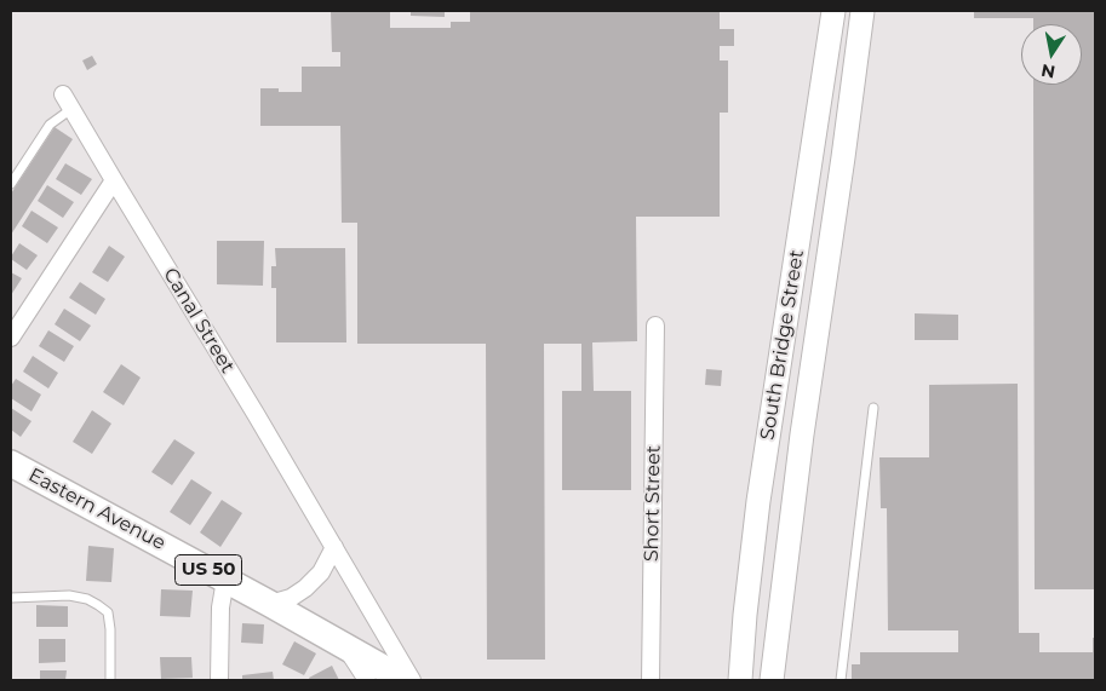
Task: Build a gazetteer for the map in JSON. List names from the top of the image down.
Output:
{
  "streets": {
    "main road": ["South Bridge Street", "Eastern Avenue", "US 50"],
    "street": ["Canal Street", "Short Street"]
  },
  "north": "bottom"
}
